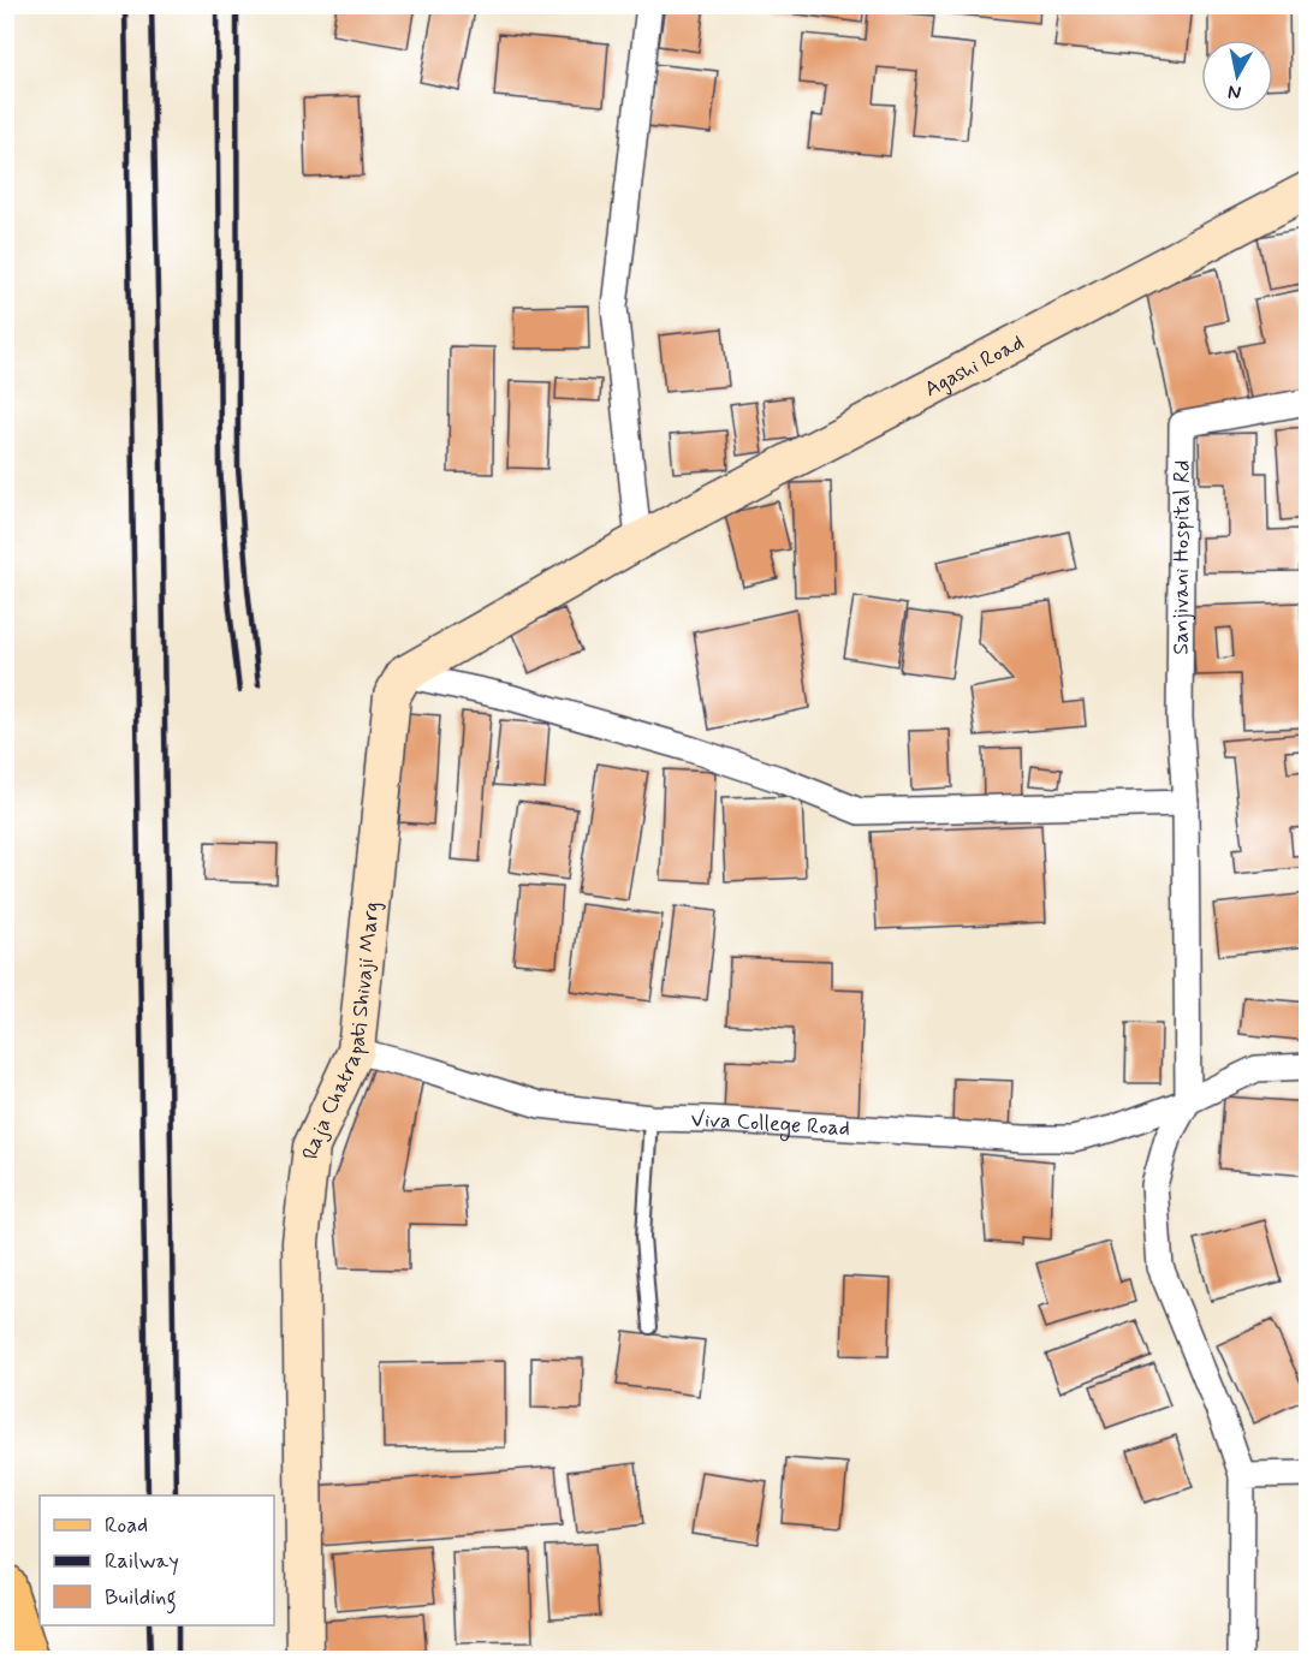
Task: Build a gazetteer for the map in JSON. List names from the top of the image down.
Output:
{
  "streets": {
    "street": [
      "Agashi Road",
      "Sanjivani Hospital Rd",
      "Raja Chatrapati Shivaji Marg",
      "Viva College Road"
    ]
  },
  "crossings": [
    ["Raja Chatrapati Shivaji Marg", "Viva College Road"]
  ],
  "legend": ["Road", "Railway", "Building"],
  "north": "bottom"
}
